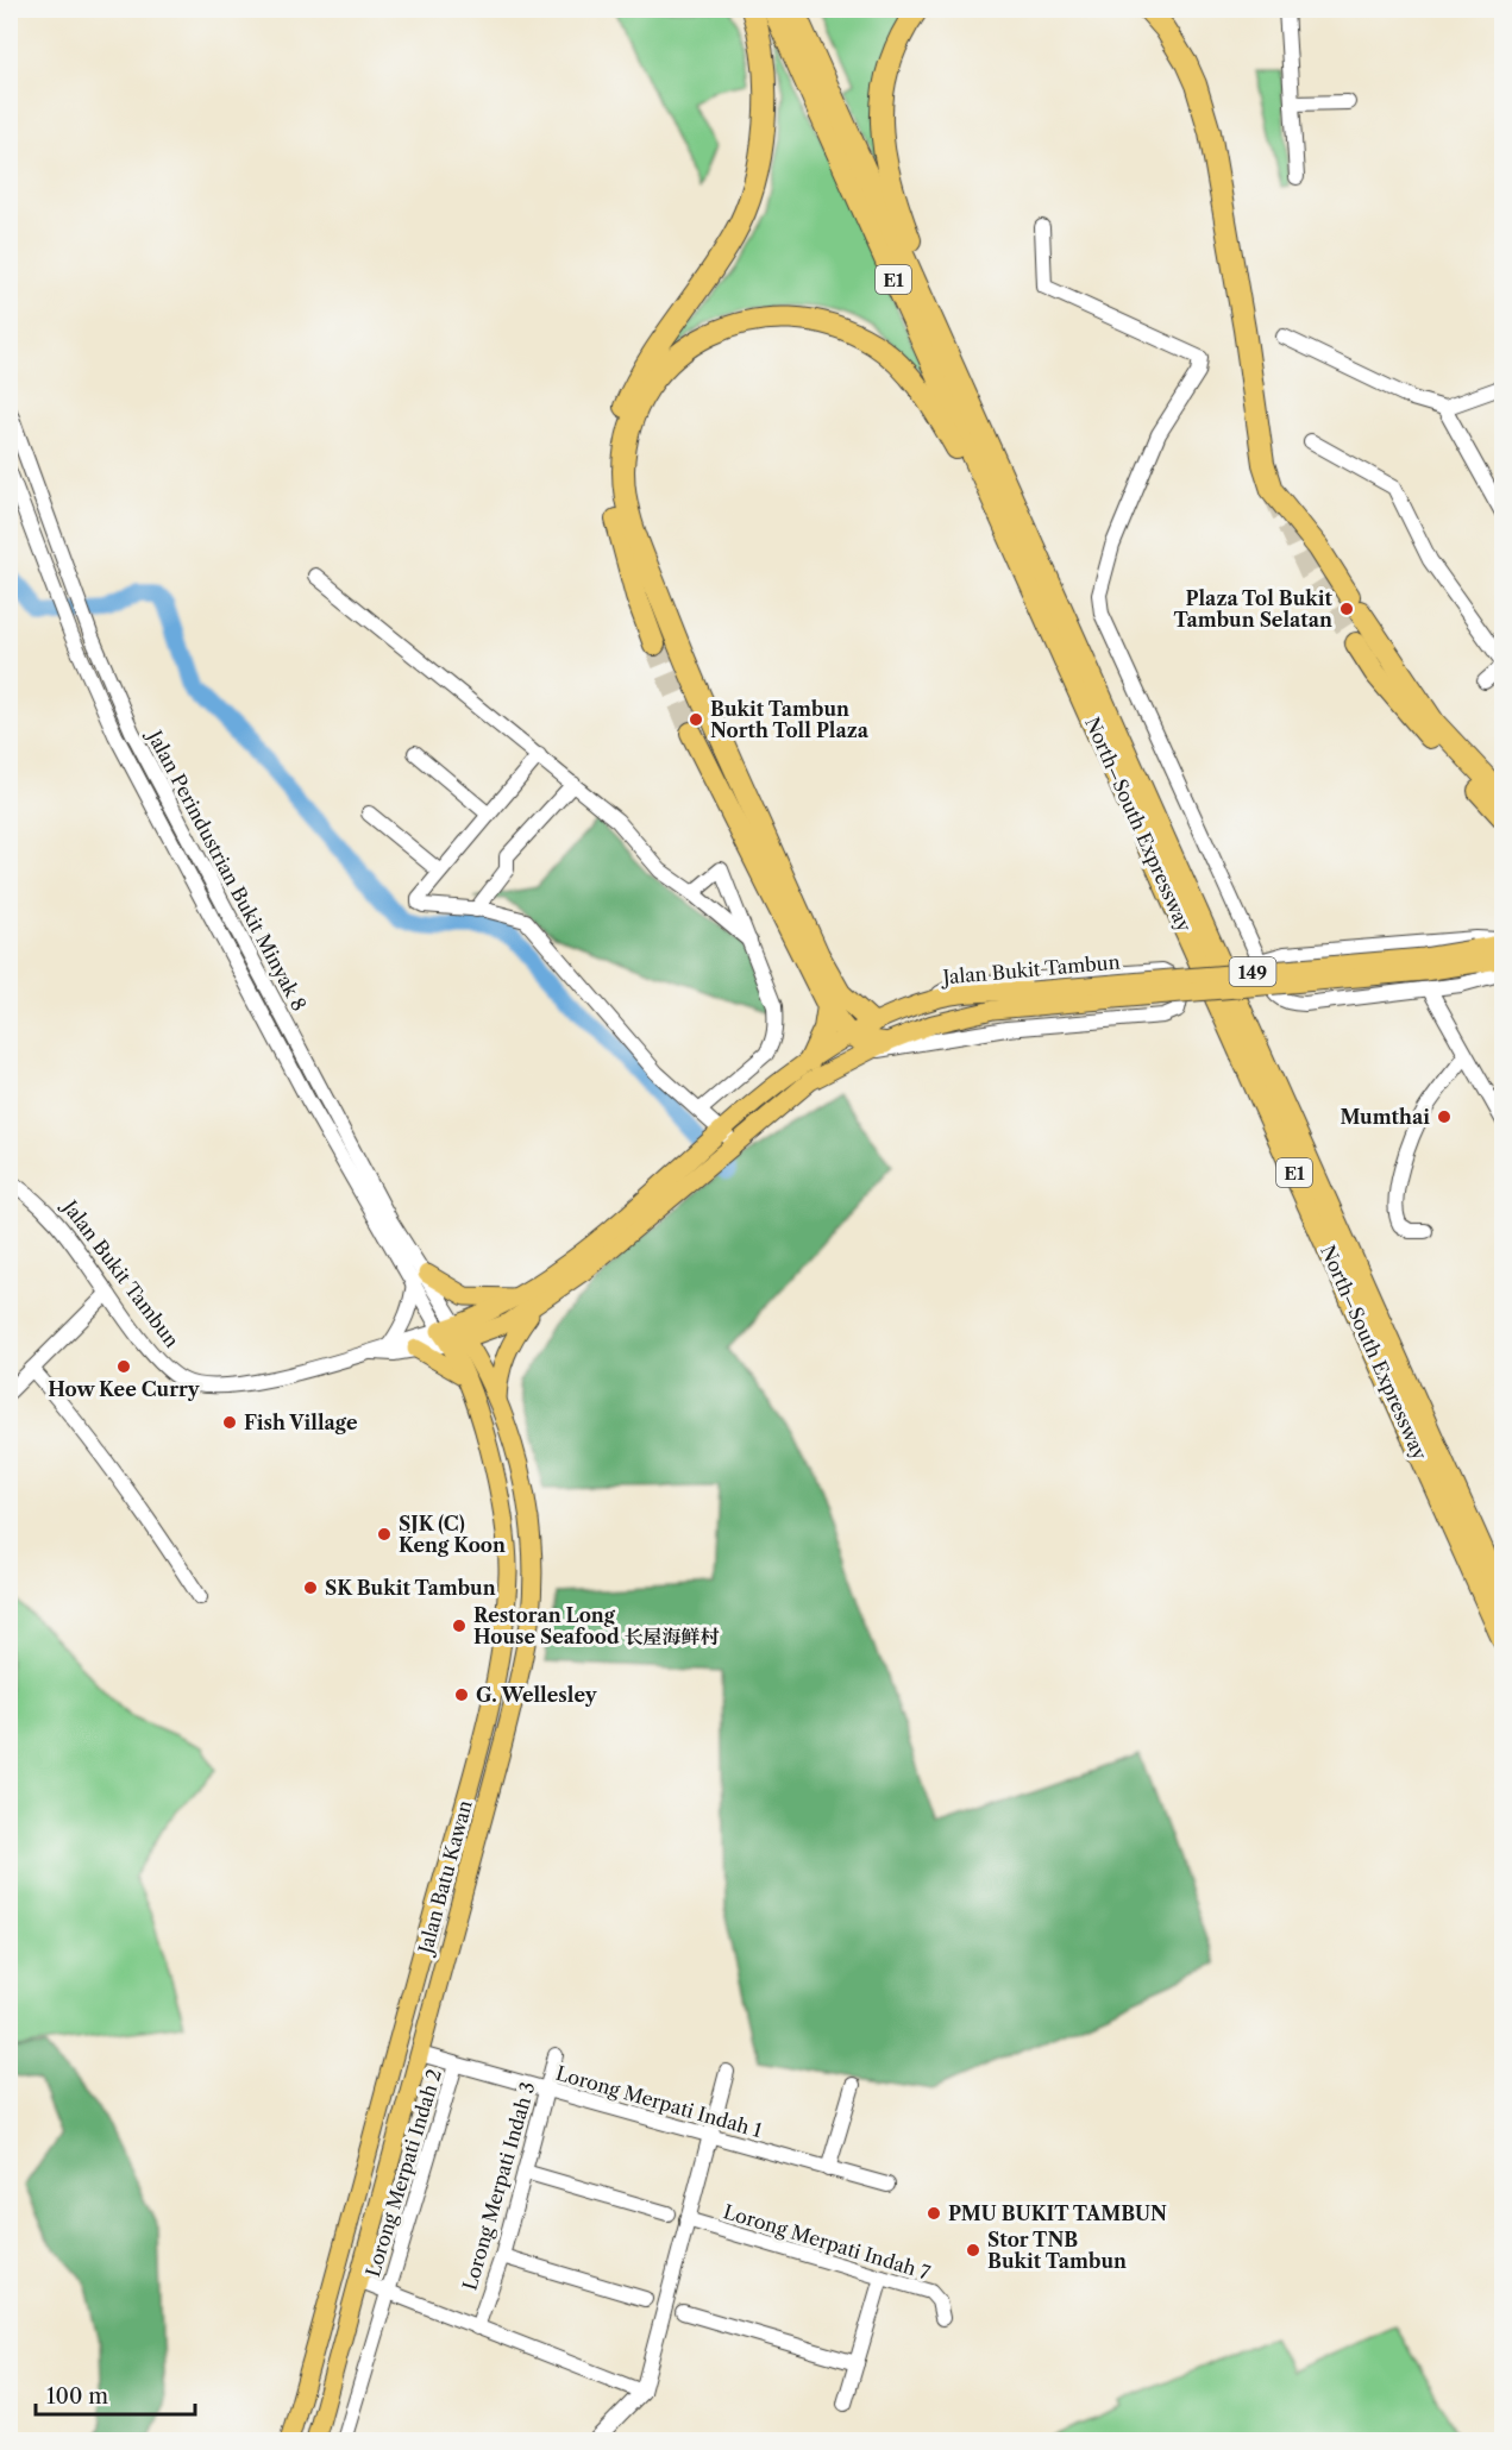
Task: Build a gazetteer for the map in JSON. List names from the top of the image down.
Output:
{
  "streets": {
    "highway": ["E1", "North–South Expressway"],
    "main road": ["Jalan Bukit Tambun", "149", "Jalan Batu Kawan"],
    "street": [
      "Jalan Perindustrian Bukit Minyak 8",
      "Lorong Merpati Indah 1",
      "Lorong Merpati Indah 2",
      "Lorong Merpati Indah 3",
      "Lorong Merpati Indah 7"
    ]
  },
  "crossings": [
    ["Jalan Perindustrian Bukit Minyak 8", "Jalan Bukit Tambun"],
    ["Jalan Perindustrian Bukit Minyak 8", "Jalan Batu Kawan"],
    ["Jalan Bukit Tambun", "Jalan Batu Kawan"],
    ["Jalan Batu Kawan", "Lorong Merpati Indah 1"],
    ["Lorong Merpati Indah 1", "Lorong Merpati Indah 2"],
    ["Lorong Merpati Indah 1", "Lorong Merpati Indah 3"]
  ],
  "places": [
    "Plaza Tol Bukit Tambun Selatan",
    "Bukit Tambun North Toll Plaza",
    "Mumthai",
    "How Kee Curry",
    "Fish Village",
    "SJK (C) Keng Koon",
    "SK Bukit Tambun",
    "Restoran Long House Seafood 长屋海鲜村",
    "G. Wellesley",
    "PMU BUKIT TAMBUN",
    "Stor TNB Bukit Tambun"
  ],
  "scale_bar": "100 m"
}
